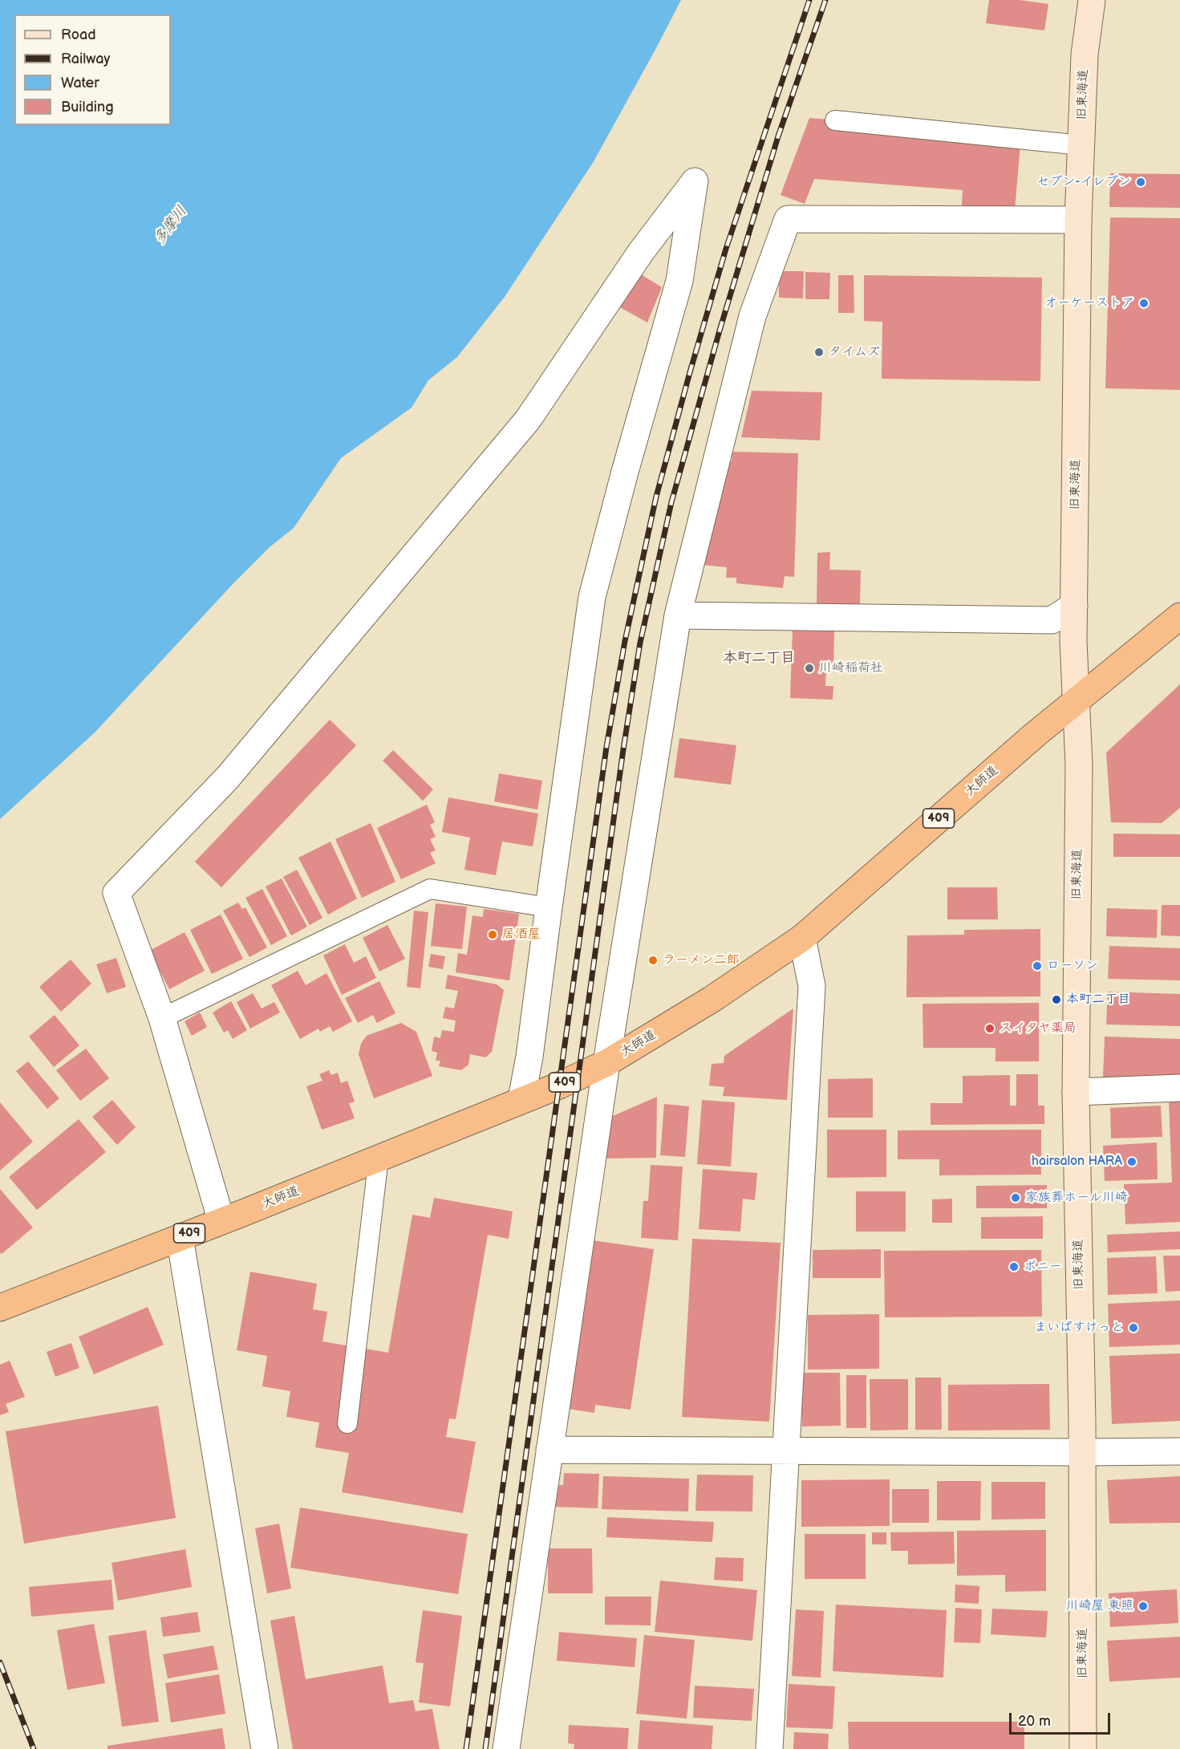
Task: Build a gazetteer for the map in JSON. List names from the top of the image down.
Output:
{
  "streets": {
    "highway": ["大師道", "409"],
    "street": ["旧東海道"]
  },
  "crossings": [
    ["旧東海道", "大師道"]
  ],
  "districts": ["本町二丁目"],
  "water": ["多摩川"],
  "places": [
    "セブン-イレブン",
    "オーケーストア",
    "タイムズ",
    "川崎稲荷社",
    "居酒屋",
    "ラーメン二郎",
    "ローソン",
    "本町二丁目",
    "スイタヤ薬局",
    "hairsalon HARA",
    "家族葬ホール川崎",
    "ポニー",
    "まいばすけっと",
    "川崎屋 東照"
  ],
  "legend": [
    "Road",
    "Railway",
    "Water",
    "Building"
  ],
  "scale_bar": "20 m"
}
